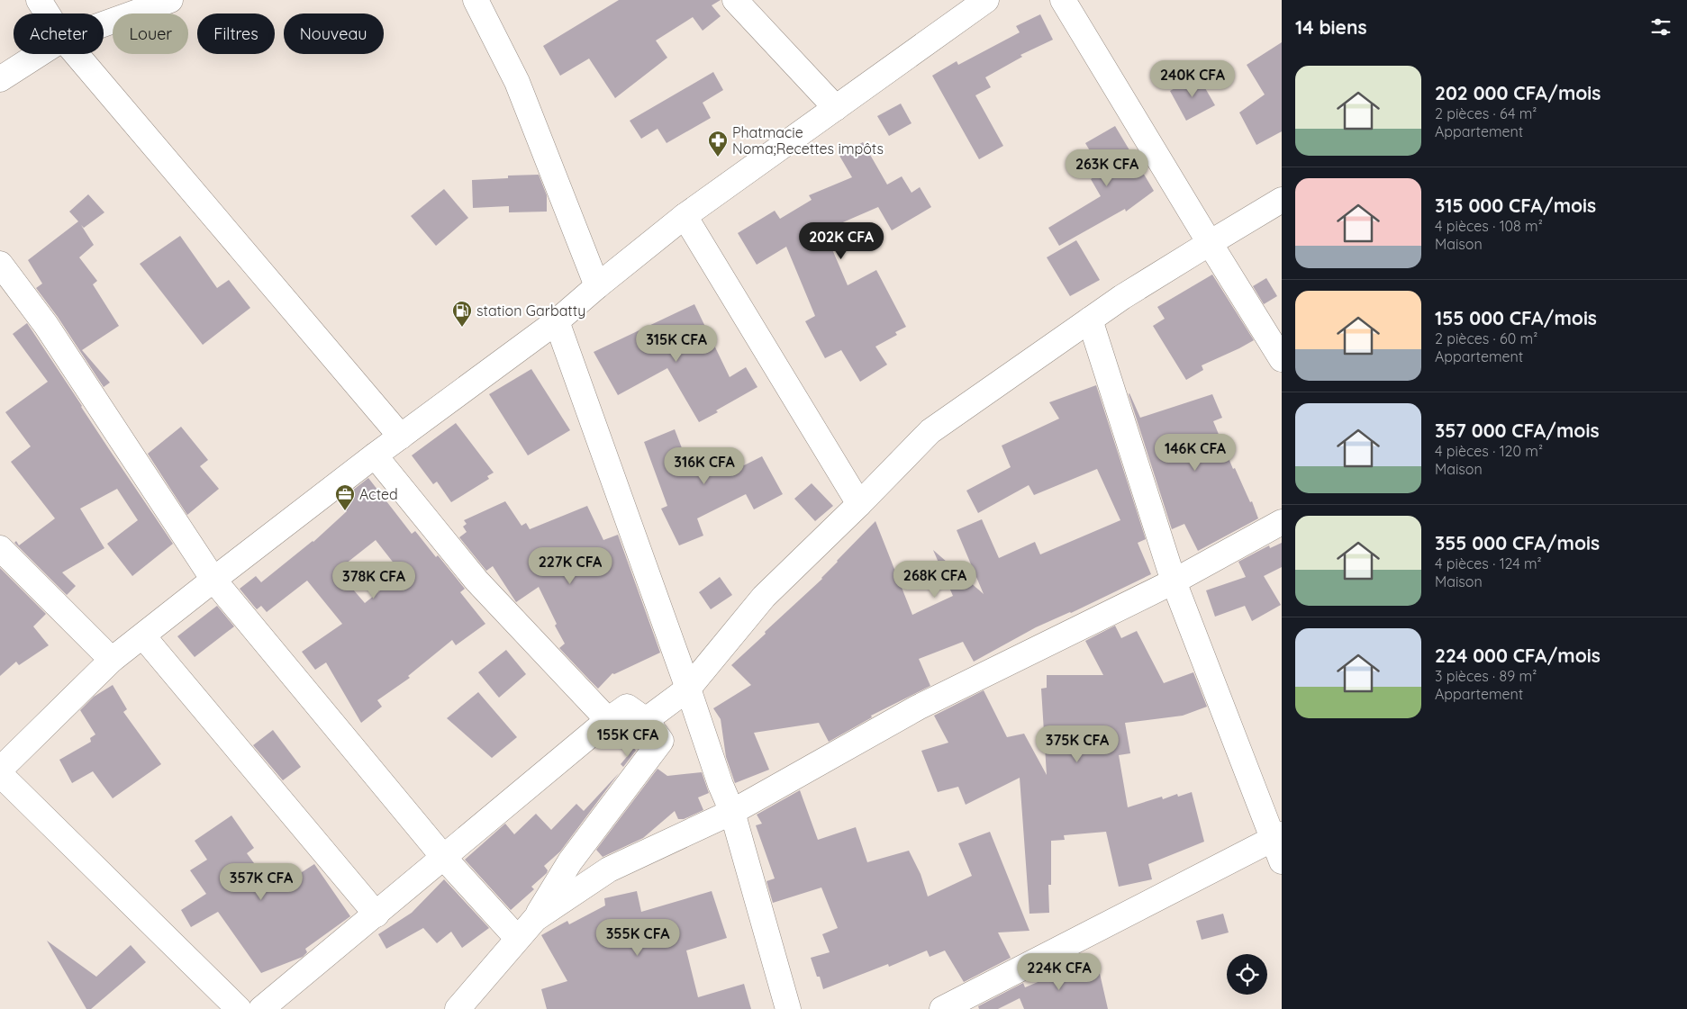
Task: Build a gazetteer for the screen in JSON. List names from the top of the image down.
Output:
{
  "places": {
    "pharmacy": ["Phatmacie Noma;Recettes impôts"],
    "fuel station": ["station Garbatty"],
    "office": ["Acted"]
  },
  "page": {
    "heading": "14 biens",
    "chip": [
      "Acheter",
      "Louer",
      "Filtres",
      "Nouveau"
    ],
    "list": [
      {
        "name": "202 000 CFA/mois",
        "note": "2 pièces · 64 m² · Appartement"
      },
      {
        "name": "315 000 CFA/mois",
        "note": "4 pièces · 108 m² · Maison"
      },
      {
        "name": "155 000 CFA/mois",
        "note": "2 pièces · 60 m² · Appartement"
      },
      {
        "name": "357 000 CFA/mois",
        "note": "4 pièces · 120 m² · Maison"
      },
      {
        "name": "355 000 CFA/mois",
        "note": "4 pièces · 124 m² · Maison"
      },
      {
        "name": "224 000 CFA/mois",
        "note": "3 pièces · 89 m² · Appartement"
      }
    ],
    "price": [
      "240K CFA",
      "263K CFA",
      "202K CFA",
      "315K CFA",
      "146K CFA",
      "316K CFA",
      "227K CFA",
      "268K CFA",
      "378K CFA",
      "155K CFA",
      "375K CFA",
      "357K CFA",
      "355K CFA",
      "224K CFA"
    ]
  }
}
